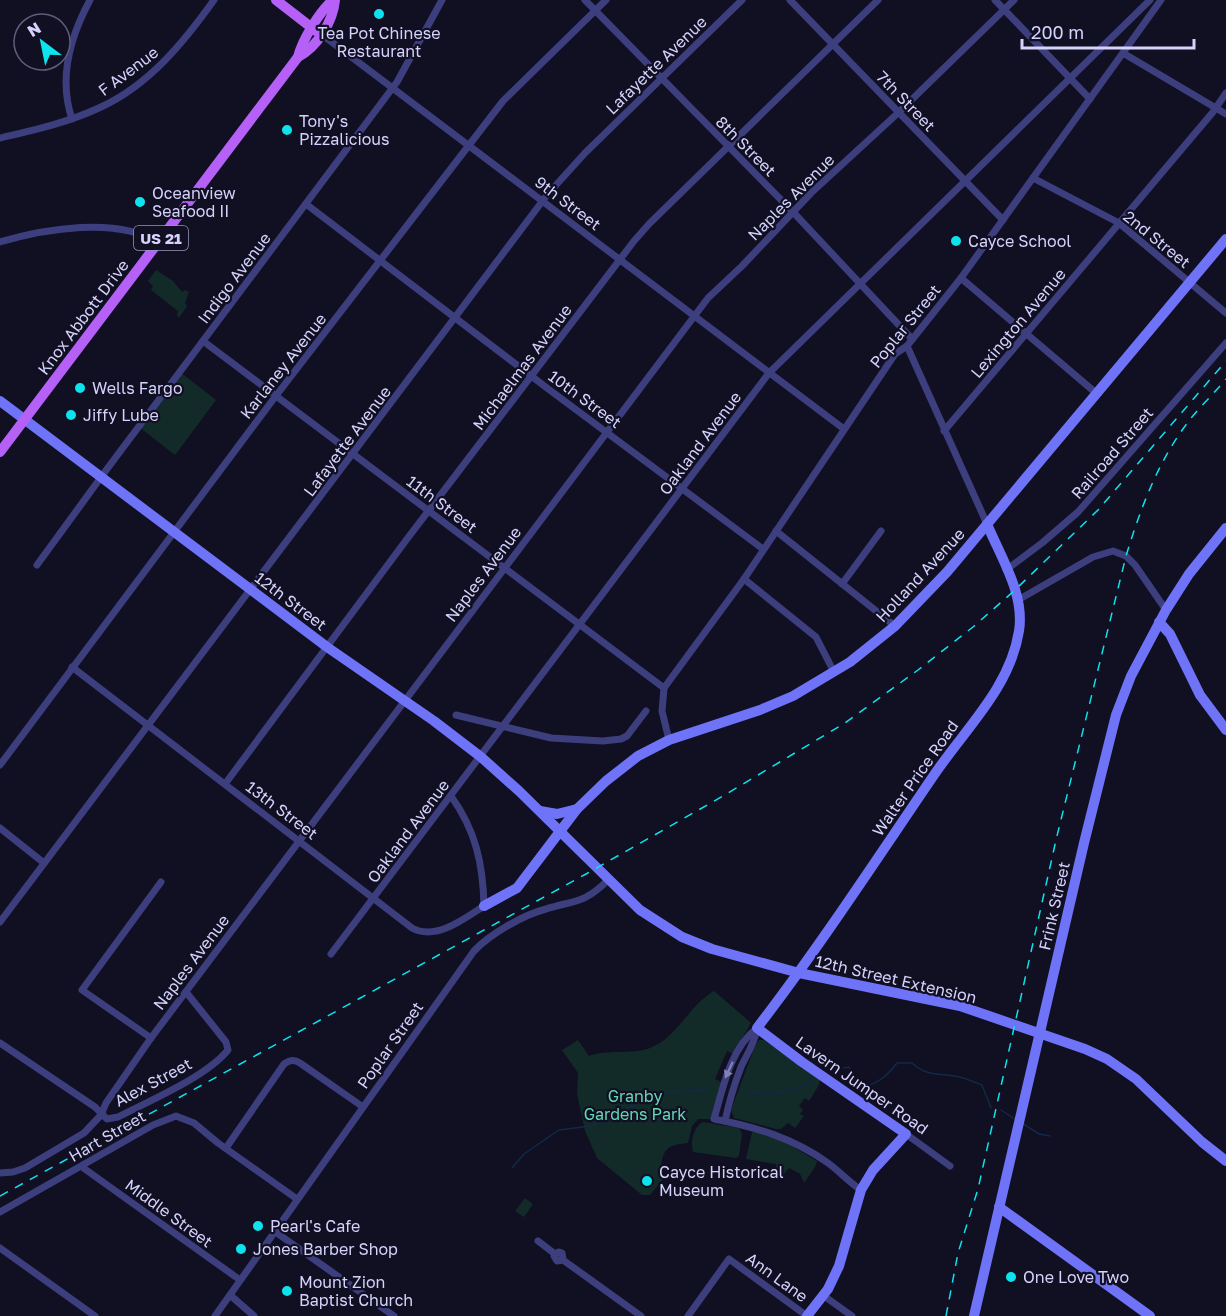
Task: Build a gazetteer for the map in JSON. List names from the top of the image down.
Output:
{
  "streets": {
    "main road": [
      "9th Street",
      "US 21",
      "Knox Abbott Drive",
      "Holland Avenue",
      "12th Street",
      "Walter Price Road",
      "Frink Street",
      "12th Street Extension",
      "Lavern Jumper Road"
    ],
    "street": [
      "Lafayette Avenue",
      "F Avenue",
      "7th Street",
      "8th Street",
      "Naples Avenue",
      "2nd Street",
      "Indigo Avenue",
      "Lexington Avenue",
      "Poplar Street",
      "Karlaney Avenue",
      "Michaelmas Avenue",
      "10th Street",
      "Oakland Avenue",
      "Railroad Street",
      "11th Street",
      "13th Street",
      "Alex Street",
      "Hart Street",
      "Middle Street",
      "Ann Lane"
    ]
  },
  "crossings": [
    ["Lafayette Avenue", "8th Street"],
    ["Lafayette Avenue", "9th Street"],
    ["Lafayette Avenue", "10th Street"],
    ["Lafayette Avenue", "11th Street"],
    ["Lafayette Avenue", "12th Street"],
    ["Lafayette Avenue", "13th Street"],
    ["7th Street", "Naples Avenue"],
    ["7th Street", "Poplar Street"],
    ["7th Street", "Michaelmas Avenue"],
    ["7th Street", "Oakland Avenue"],
    ["8th Street", "Naples Avenue"],
    ["8th Street", "Poplar Street"],
    ["8th Street", "Karlaney Avenue"],
    ["8th Street", "Michaelmas Avenue"],
    ["8th Street", "Oakland Avenue"],
    ["Naples Avenue", "9th Street"],
    ["Naples Avenue", "10th Street"],
    ["Naples Avenue", "11th Street"],
    ["Naples Avenue", "12th Street"],
    ["Naples Avenue", "13th Street"],
    ["Naples Avenue", "Alex Street"],
    ["9th Street", "Indigo Avenue"],
    ["9th Street", "Knox Abbott Drive"],
    ["9th Street", "Poplar Street"],
    ["9th Street", "Karlaney Avenue"],
    ["9th Street", "Michaelmas Avenue"],
    ["9th Street", "Oakland Avenue"],
    ["2nd Street", "Lexington Avenue"],
    ["2nd Street", "Poplar Street"],
    ["2nd Street", "Holland Avenue"],
    ["Indigo Avenue", "10th Street"],
    ["Indigo Avenue", "11th Street"],
    ["Indigo Avenue", "12th Street"],
    ["Knox Abbott Drive", "12th Street"],
    ["Poplar Street", "10th Street"],
    ["Poplar Street", "11th Street"],
    ["Poplar Street", "12th Street Extension"],
    ["Poplar Street", "Middle Street"],
    ["Karlaney Avenue", "10th Street"],
    ["Karlaney Avenue", "11th Street"],
    ["Karlaney Avenue", "12th Street"],
    ["Karlaney Avenue", "13th Street"],
    ["Michaelmas Avenue", "10th Street"],
    ["Michaelmas Avenue", "11th Street"],
    ["Michaelmas Avenue", "12th Street"],
    ["Michaelmas Avenue", "13th Street"],
    ["10th Street", "Oakland Avenue"],
    ["Oakland Avenue", "11th Street"],
    ["Oakland Avenue", "12th Street"],
    ["Oakland Avenue", "13th Street"],
    ["Railroad Street", "Walter Price Road"],
    ["Holland Avenue", "12th Street"],
    ["Holland Avenue", "Walter Price Road"],
    ["Holland Avenue", "13th Street"],
    ["Holland Avenue", "12th Street Extension"],
    ["12th Street", "12th Street Extension"],
    ["Walter Price Road", "12th Street Extension"],
    ["Walter Price Road", "Lavern Jumper Road"],
    ["Frink Street", "12th Street Extension"],
    ["Hart Street", "Middle Street"]
  ],
  "parks": ["Granby Gardens Park"],
  "places": [
    "Tea Pot Chinese Restaurant",
    "Tony's Pizzalicious",
    "Oceanview Seafood II",
    "Cayce School",
    "Wells Fargo",
    "Jiffy Lube",
    "Cayce Historical Museum",
    "Pearl's Cafe",
    "Jones Barber Shop",
    "One Love Two",
    "Mount Zion Baptist Church"
  ],
  "scale_bar": "200 m",
  "north": "top left"
}
